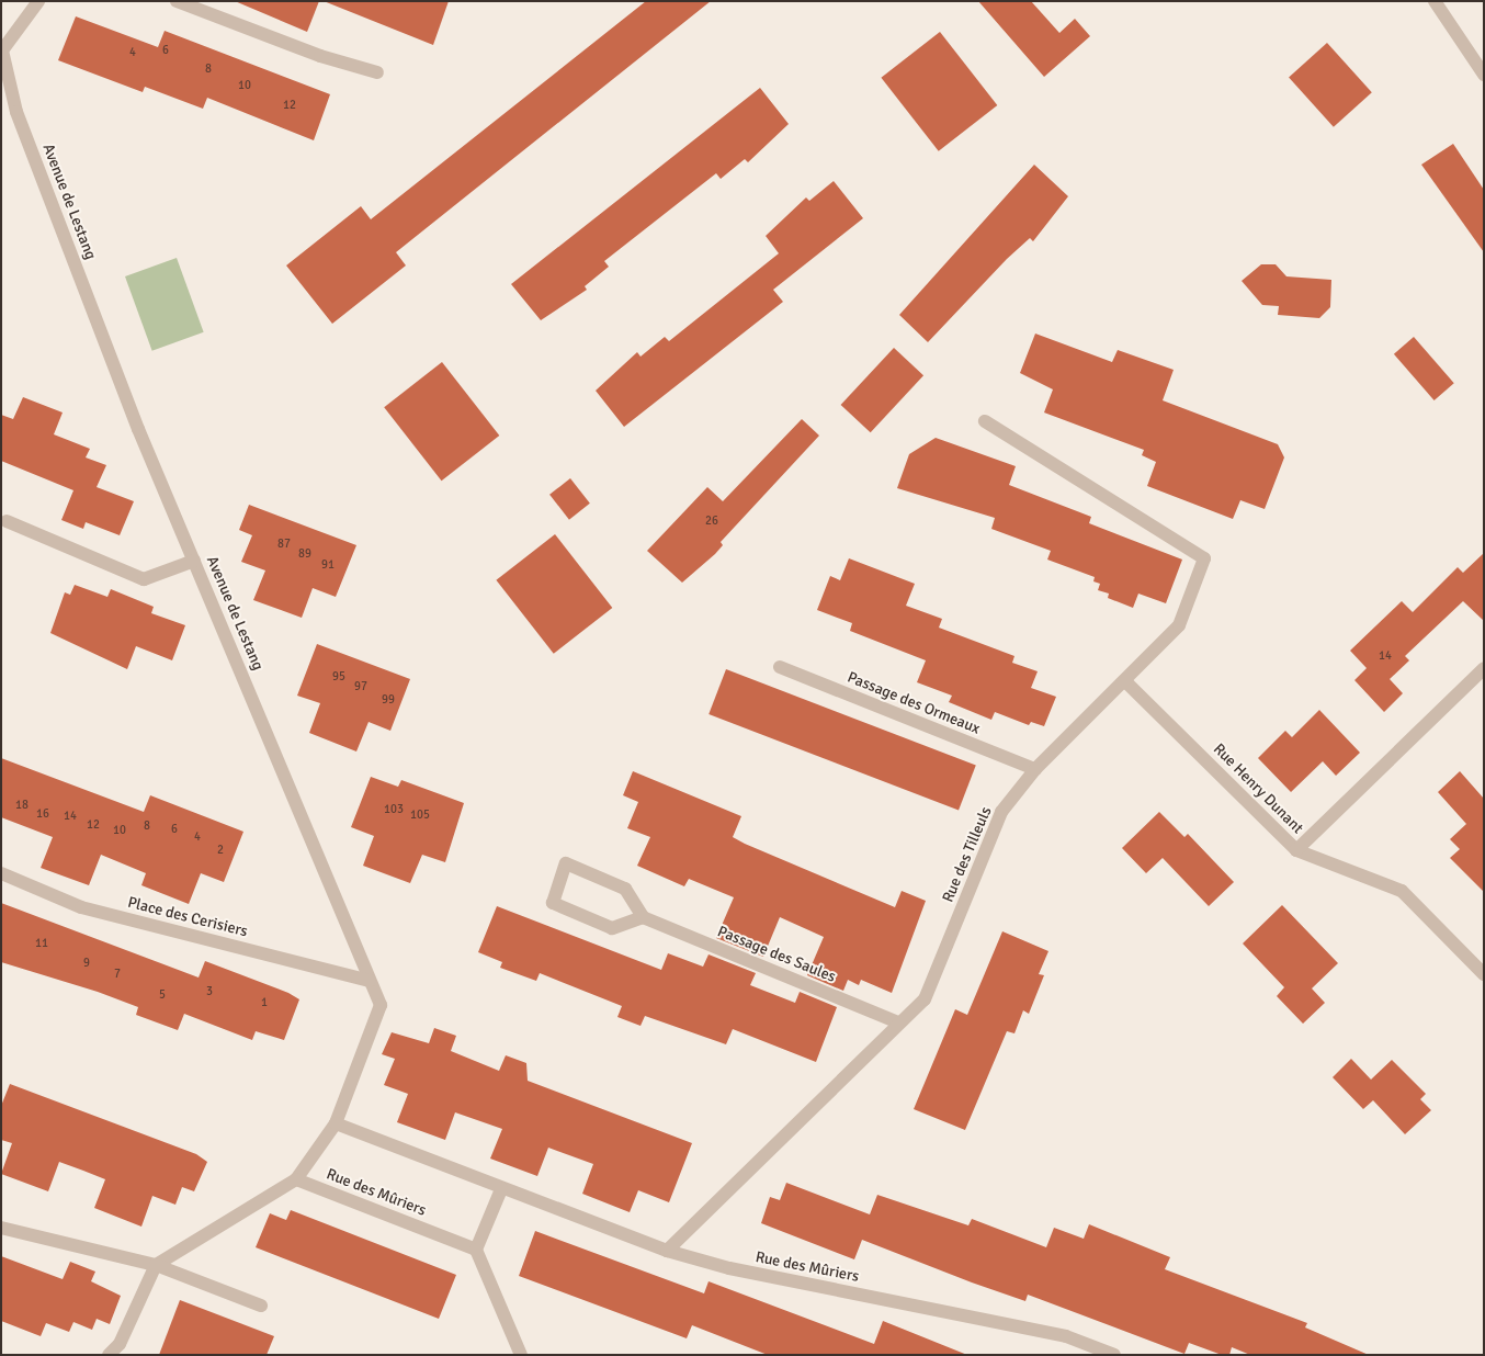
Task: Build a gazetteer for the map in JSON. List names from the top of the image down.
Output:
{
  "streets": {
    "street": [
      "Avenue de Lestang",
      "Passage des Ormeaux",
      "Rue Henry Dunant",
      "Rue des Tilleuls",
      "Place des Cerisiers",
      "Passage des Saules",
      "Rue des Mûriers"
    ]
  },
  "crossings": [
    ["Avenue de Lestang", "Place des Cerisiers"],
    ["Avenue de Lestang", "Rue des Mûriers"],
    ["Passage des Ormeaux", "Rue des Tilleuls"],
    ["Rue Henry Dunant", "Rue des Tilleuls"],
    ["Rue des Tilleuls", "Passage des Saules"],
    ["Rue des Tilleuls", "Rue des Mûriers"]
  ],
  "house_numbers": [
    "6",
    "4",
    "8",
    "10",
    "12",
    "26",
    "87",
    "89",
    "91",
    "14",
    "95",
    "97",
    "99",
    "18",
    "103",
    "16",
    "105",
    "14",
    "12",
    "8",
    "6",
    "10",
    "4",
    "2",
    "11",
    "9",
    "7",
    "3",
    "5",
    "1"
  ]
}
